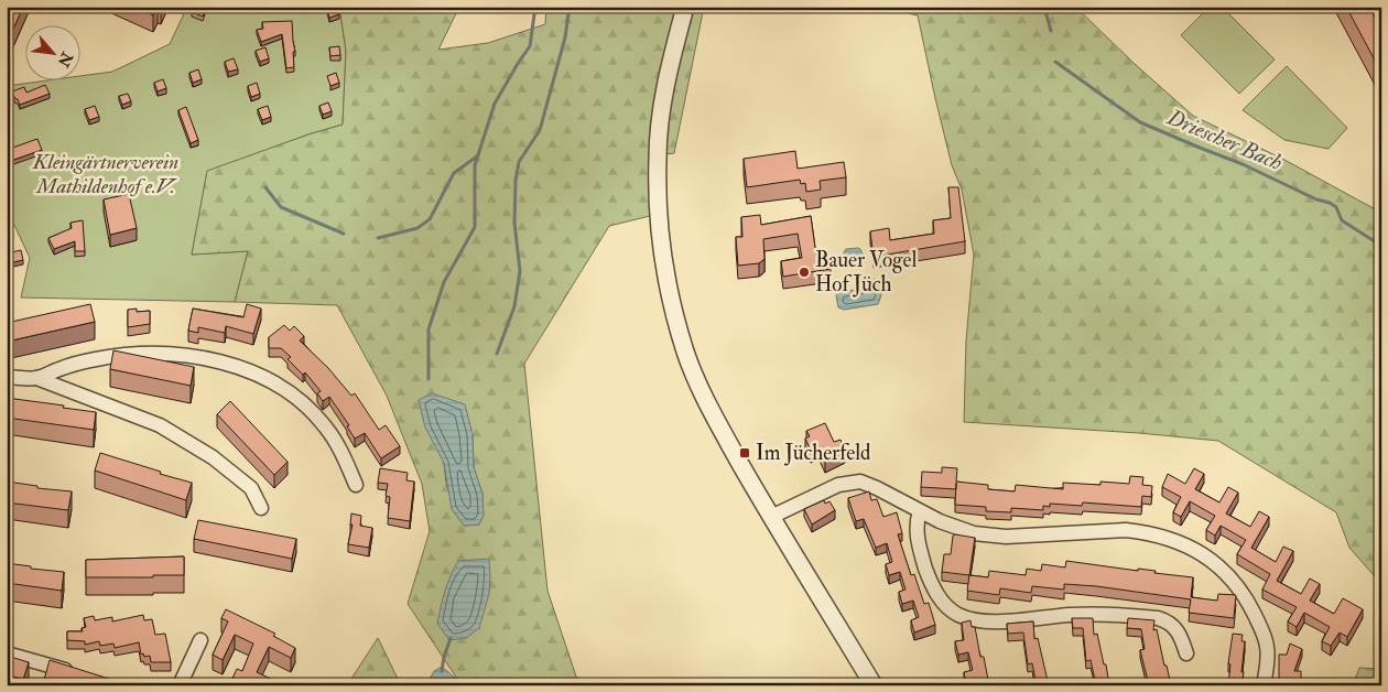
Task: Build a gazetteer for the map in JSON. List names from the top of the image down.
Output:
{
  "water": ["Driescher Bach"],
  "parks": ["Kleingärtnerverein Mathildenhof e.V."],
  "places": {
    "other": ["Bauer Vogel Hof Jüch"],
    "transit": ["Im Jücherfeld"]
  },
  "north": "bottom right"
}
